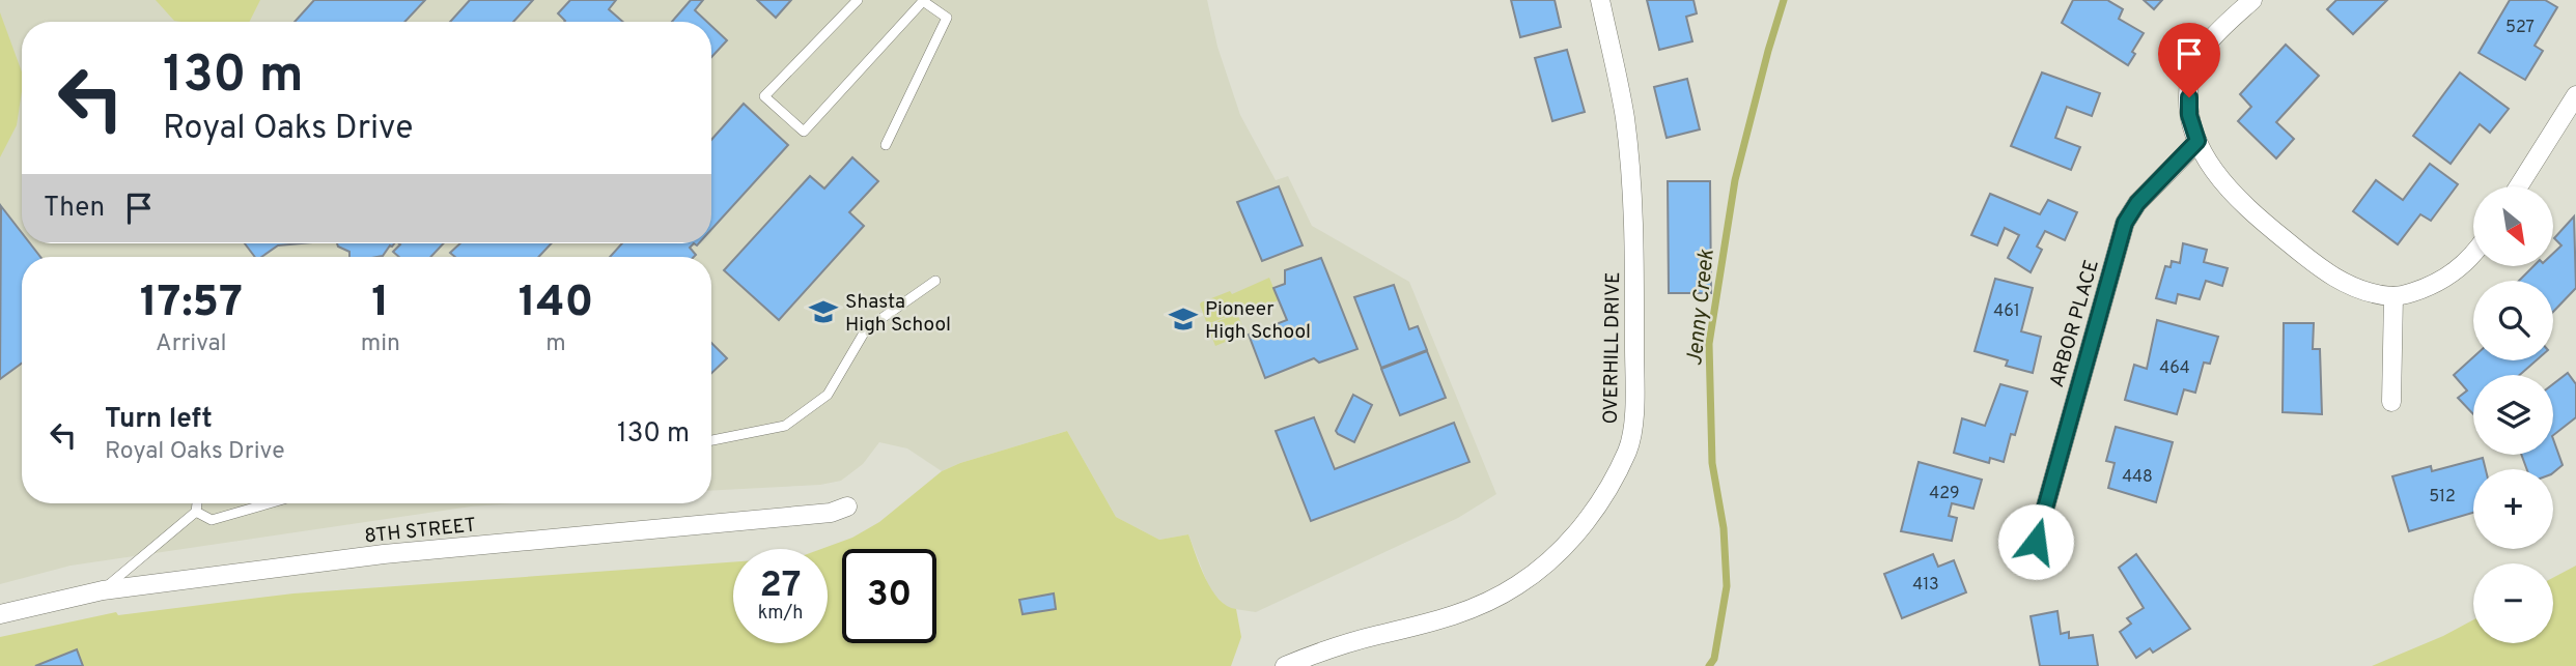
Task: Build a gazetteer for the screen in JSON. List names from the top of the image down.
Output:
{
  "streets": {
    "street": ["ARBOR PLACE", "OVERHILL DRIVE", "8TH STREET"]
  },
  "water": ["Jenny Creek"],
  "places": {
    "school or university": ["Shasta High School", "Pioneer High School"]
  },
  "house_numbers": [
    "527",
    "461",
    "464",
    "448",
    "429",
    "512",
    "413"
  ],
  "north": "bottom right",
  "page": {
    "turn": ["130 m", "Royal Oaks Drive"],
    "then": "Then",
    "map_buttons": ["+", "−"],
    "eta": [
      "17:57",
      "Arrival",
      "1",
      "min",
      "140",
      "m"
    ],
    "list": [
      {
        "name": "Turn left",
        "note": "Royal Oaks Drive",
        "value": "130 m"
      }
    ],
    "speed": "27 km/h",
    "limit": "30"
  }
}
